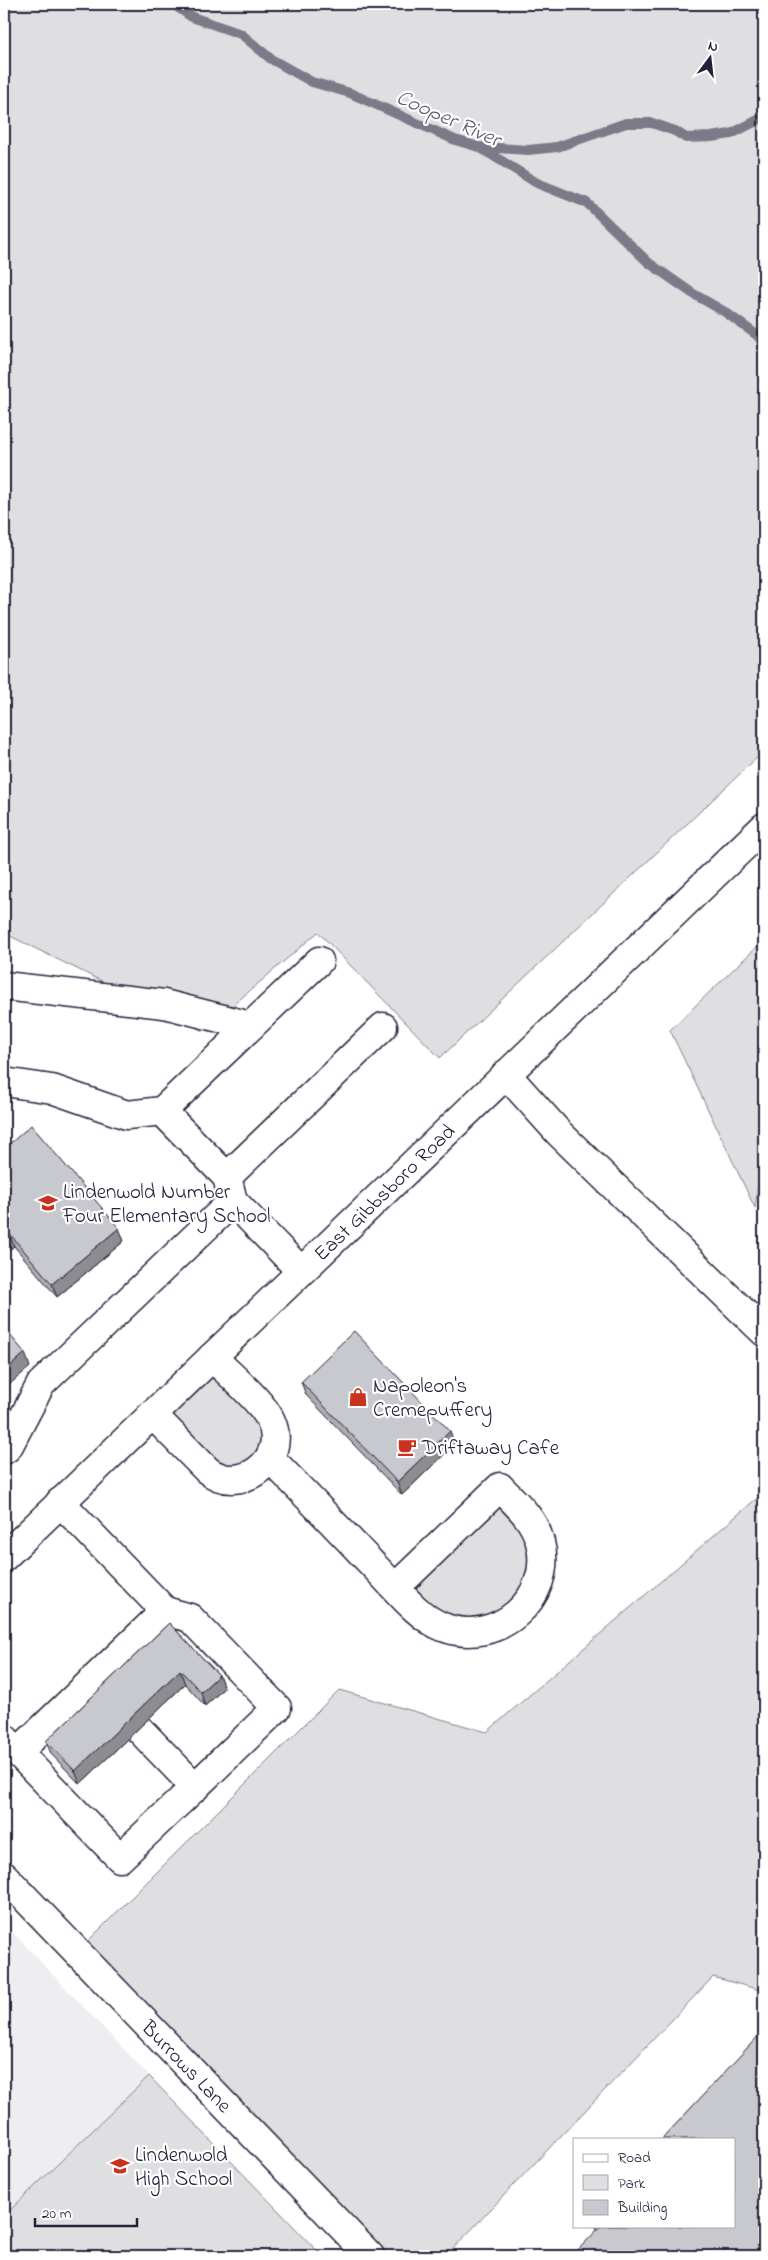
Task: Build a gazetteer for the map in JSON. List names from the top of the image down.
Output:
{
  "streets": {
    "main road": ["East Gibbsboro Road", "Burrows Lane"]
  },
  "water": ["Cooper River"],
  "places": {
    "school or university": ["Lindenwold Number Four Elementary School", "Lindenwold High School"],
    "shop": ["Napoleon's Cremepuffery"],
    "cafe": ["Driftaway Cafe"]
  },
  "legend": ["Road", "Park", "Building"],
  "scale_bar": "20 m",
  "north": "top"
}
